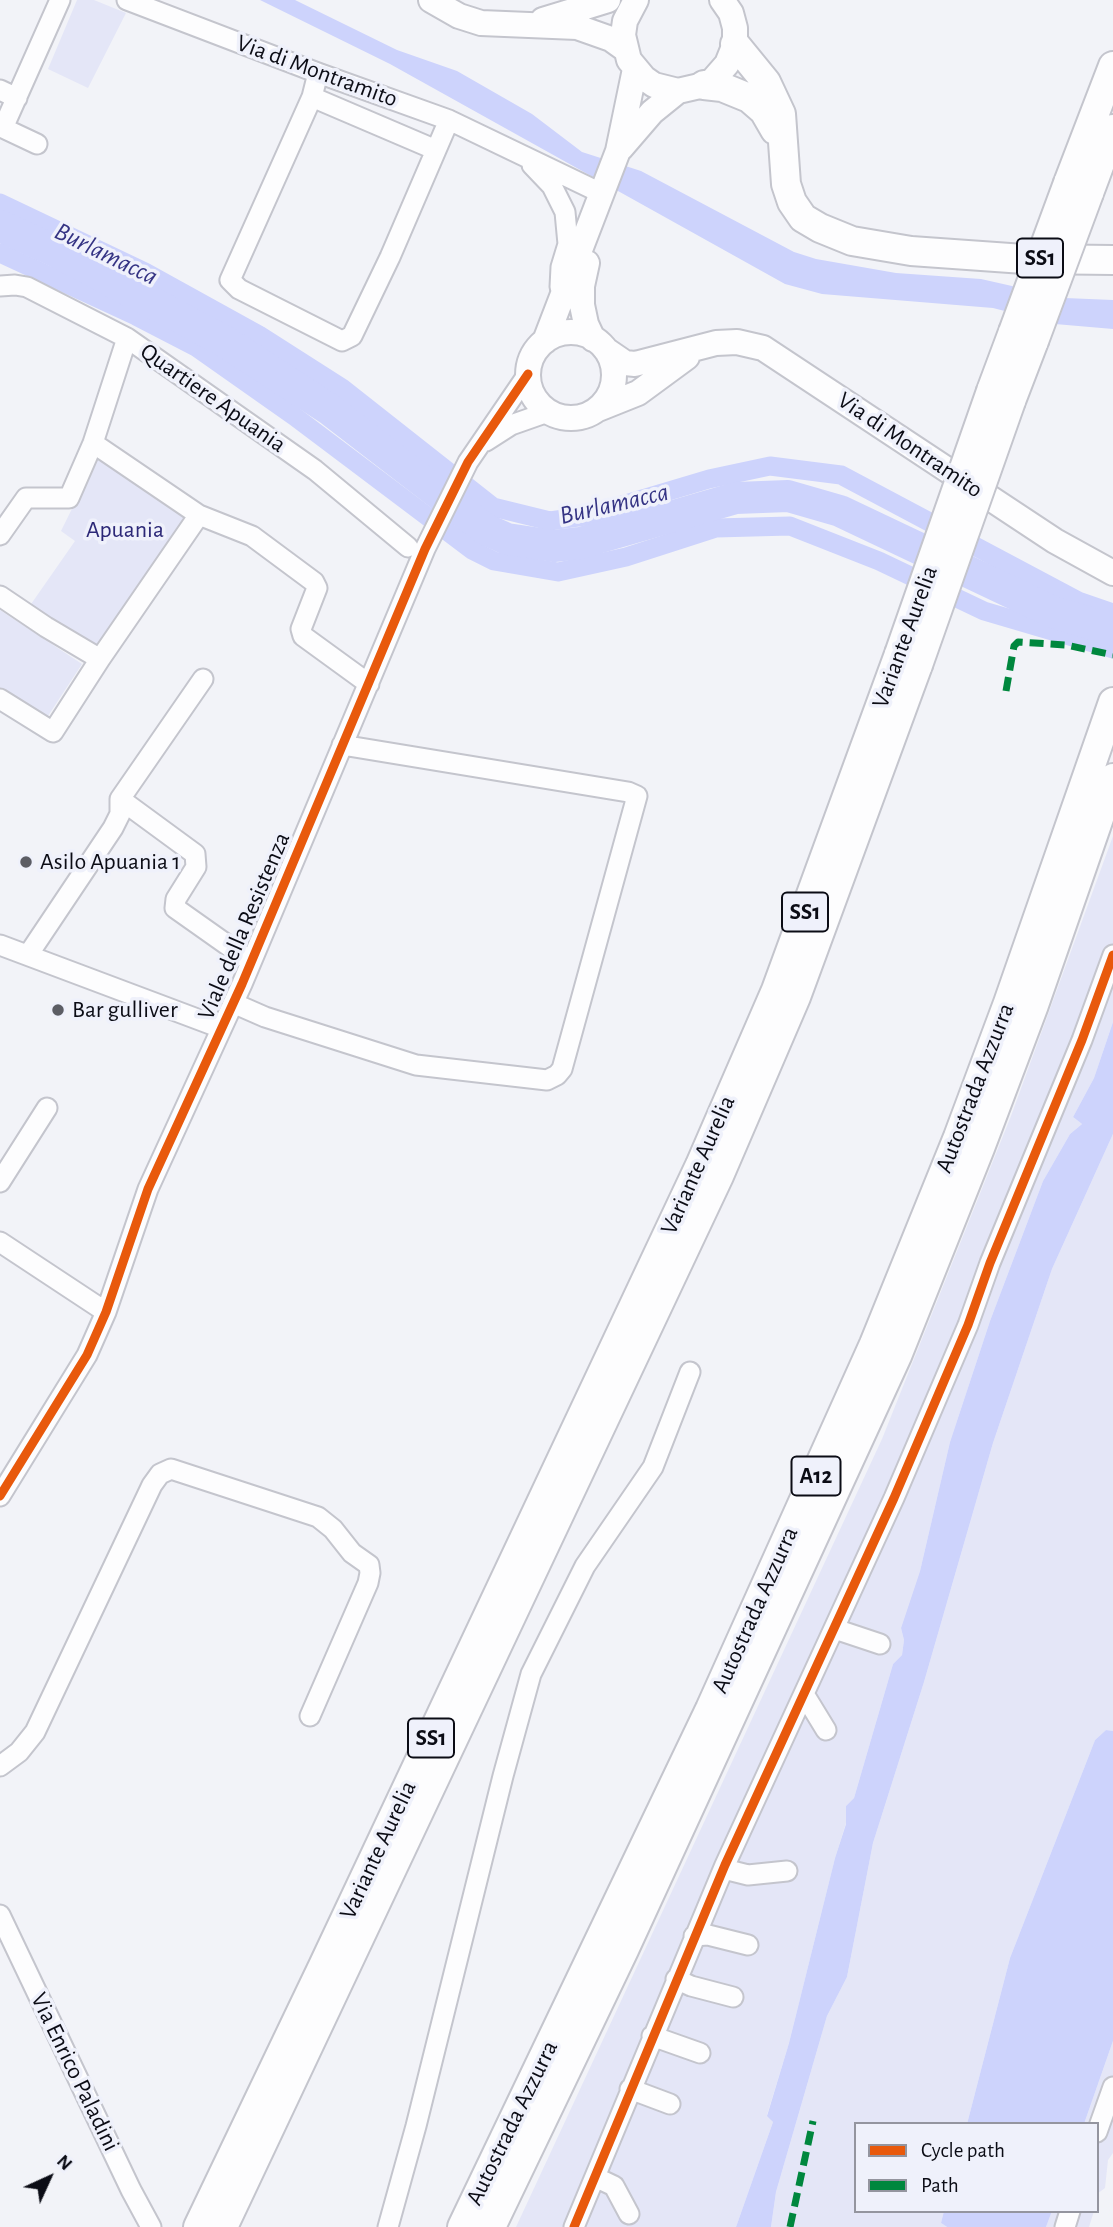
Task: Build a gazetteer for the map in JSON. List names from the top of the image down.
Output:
{
  "streets": {
    "highway": [
      "SS1",
      "Variante Aurelia",
      "Autostrada Azzurra",
      "A12"
    ],
    "main road": ["Via di Montramito"],
    "street": ["Quartiere Apuania", "Viale della Resistenza", "Via Enrico Paladini"]
  },
  "crossings": [
    ["Via di Montramito", "Viale della Resistenza"],
    ["Quartiere Apuania", "Viale della Resistenza"]
  ],
  "water": ["Burlamacca"],
  "parks": ["Apuania"],
  "places": ["Asilo Apuania 1", "Bar gulliver"],
  "legend": ["Cycle path", "Path"],
  "north": "top right"
}
